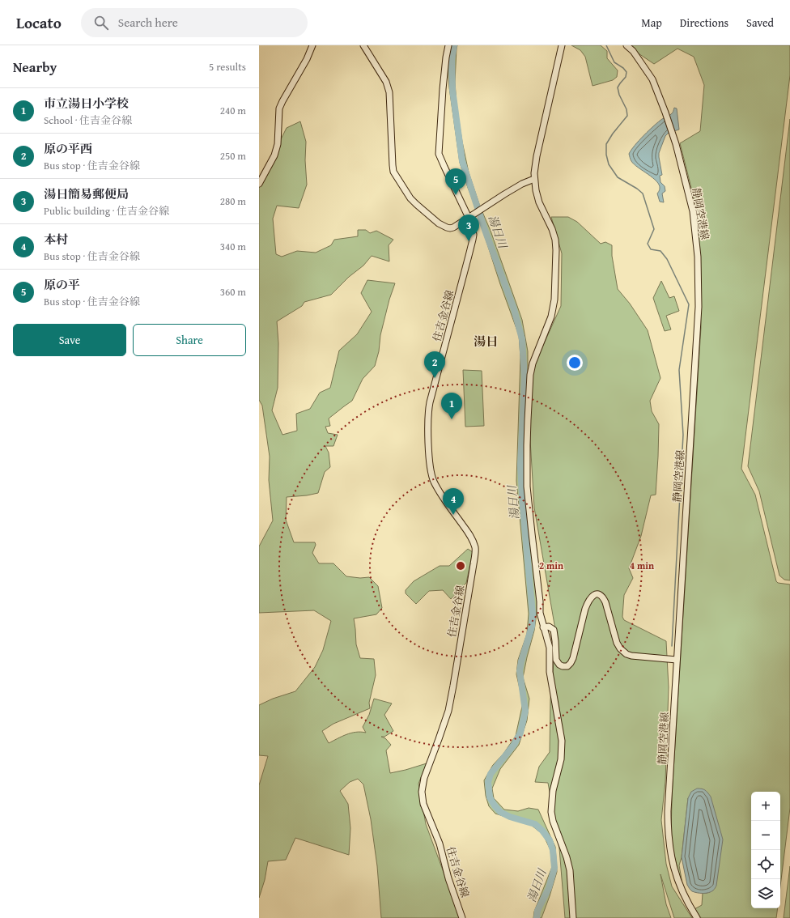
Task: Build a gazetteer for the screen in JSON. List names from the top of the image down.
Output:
{
  "streets": {
    "main road": ["静岡空港線", "住吉金谷線"]
  },
  "districts": ["湯日"],
  "water": ["湯日川"],
  "page": {
    "header": "Locato",
    "search": "Search here",
    "nav": ["Map", "Directions", "Saved"],
    "heading": ["Nearby", "5 results"],
    "list": [
      {
        "mark": "1",
        "name": "市立湯日小学校",
        "note": "School · 住吉金谷線",
        "value": "240 m"
      },
      {
        "mark": "2",
        "name": "原の平西",
        "note": "Bus stop · 住吉金谷線",
        "value": "250 m"
      },
      {
        "mark": "3",
        "name": "湯日簡易郵便局",
        "note": "Public building · 住吉金谷線",
        "value": "280 m"
      },
      {
        "mark": "4",
        "name": "本村",
        "note": "Bus stop · 住吉金谷線",
        "value": "340 m"
      },
      {
        "mark": "5",
        "name": "原の平",
        "note": "Bus stop · 住吉金谷線",
        "value": "360 m"
      }
    ],
    "pins": [
      "5",
      "3",
      "2",
      "1",
      "4"
    ],
    "buttons": ["Save", "Share"],
    "map_buttons": ["+", "−"]
  },
  "rings": ["2 min", "4 min"]
}
